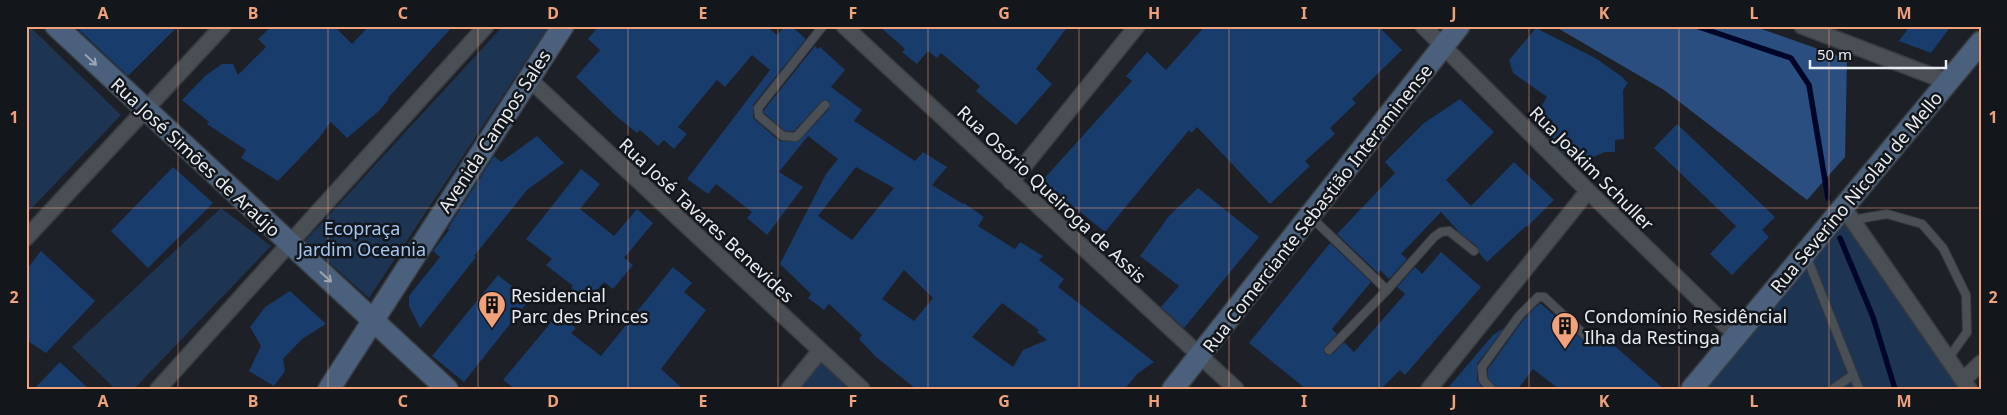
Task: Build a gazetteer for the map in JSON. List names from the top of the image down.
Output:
{
  "streets": {
    "street": [
      "Avenida Campos Sales",
      "Rua José Simões de Araújo",
      "Rua Joakim Schuller",
      "Rua Severino Nicolau de Mello",
      "Rua Osório Queiroga de Assis",
      "Rua Comerciante Sebastião Interaminense",
      "Rua José Tavares Benevides"
    ]
  },
  "crossings": [
    ["Avenida Campos Sales", "Rua José Simões de Araújo"],
    ["Avenida Campos Sales", "Rua José Tavares Benevides"],
    ["Rua Joakim Schuller", "Rua Severino Nicolau de Mello"],
    ["Rua Joakim Schuller", "Rua Comerciante Sebastião Interaminense"],
    ["Rua Osório Queiroga de Assis", "Rua Comerciante Sebastião Interaminense"]
  ],
  "one_way": ["Rua José Simões de Araújo"],
  "parks": ["Ecopraça Jardim Oceania"],
  "places": {
    "building": ["Residencial Parc des Princes", "Condomínio Residêncial Ilha da Restinga"]
  },
  "scale_bar": "50 m",
  "grid": {
    "columns": [
      "A",
      "B",
      "C",
      "D",
      "E",
      "F",
      "G",
      "H",
      "I",
      "J",
      "K",
      "L",
      "M"
    ],
    "rows": ["1", "2"]
  }
}
